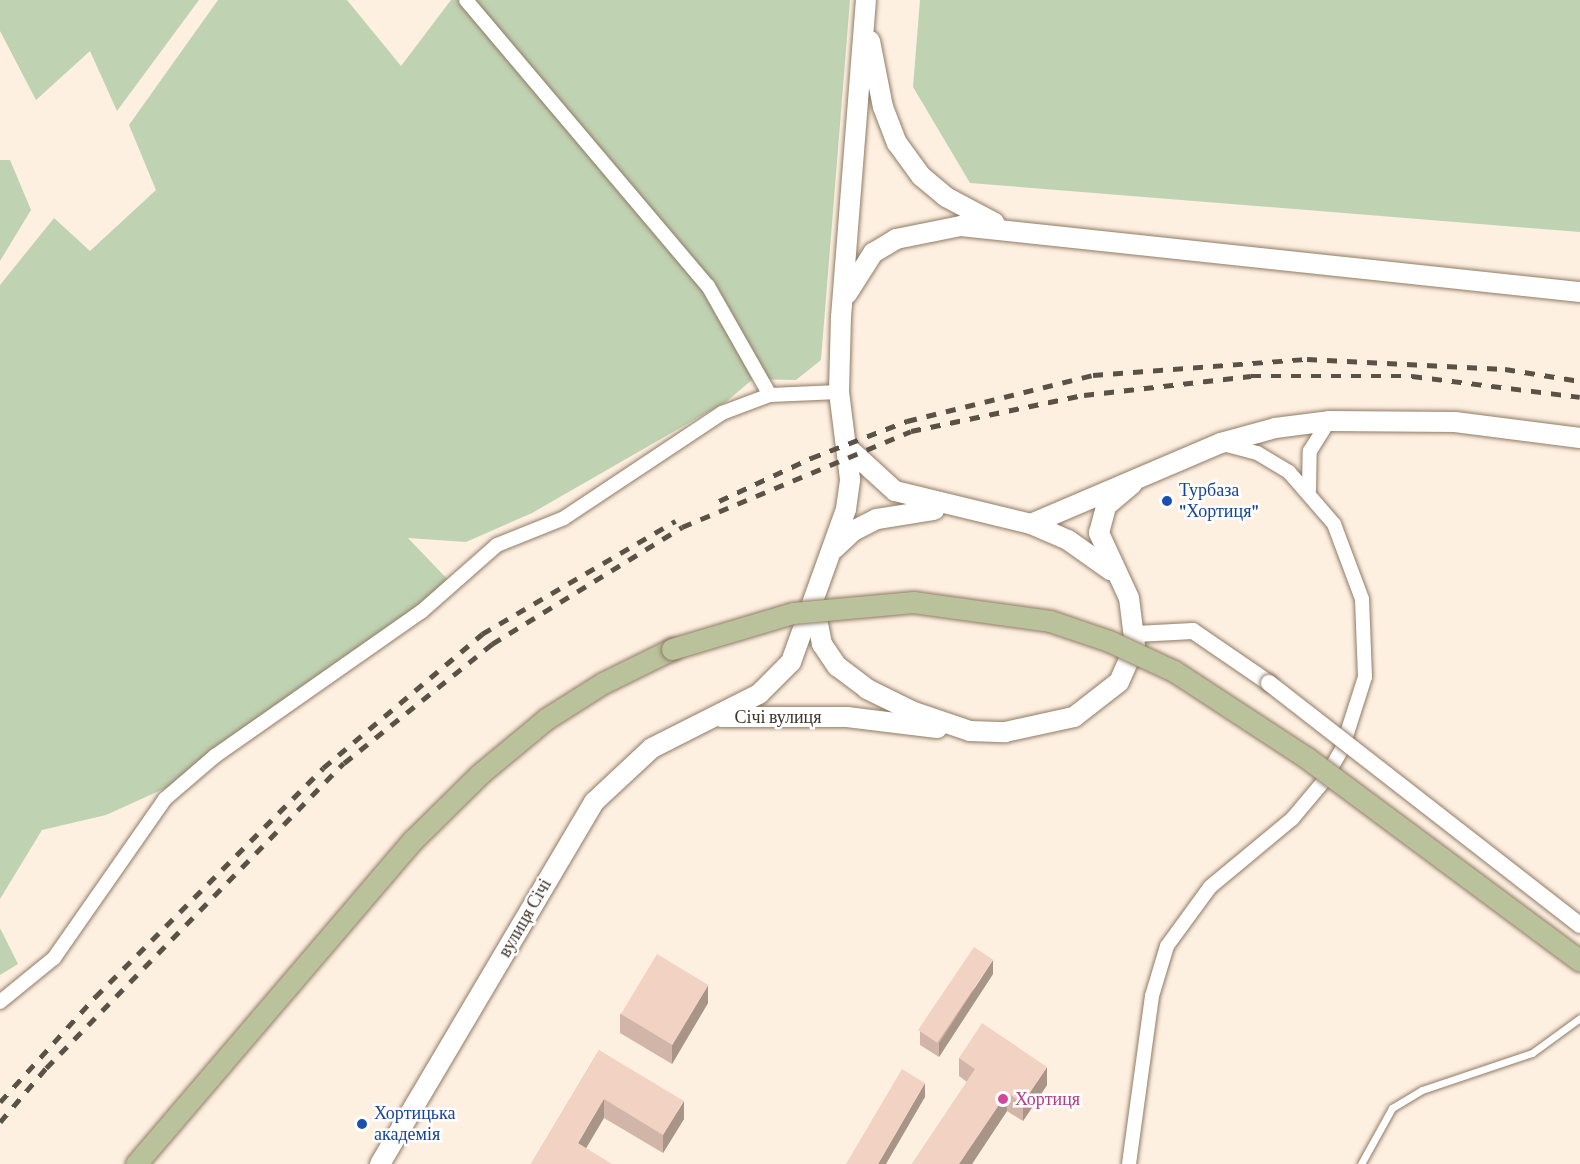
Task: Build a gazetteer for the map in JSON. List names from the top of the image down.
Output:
{
  "streets": {
    "main road": ["Січі вулиця", "вулиця Січі"]
  },
  "crossings": [
    ["Січі вулиця", "вулиця Січі"]
  ],
  "places": ["Турбаза \"Хортиця\"", "Хортиця", "Хортицька академія"]
}
